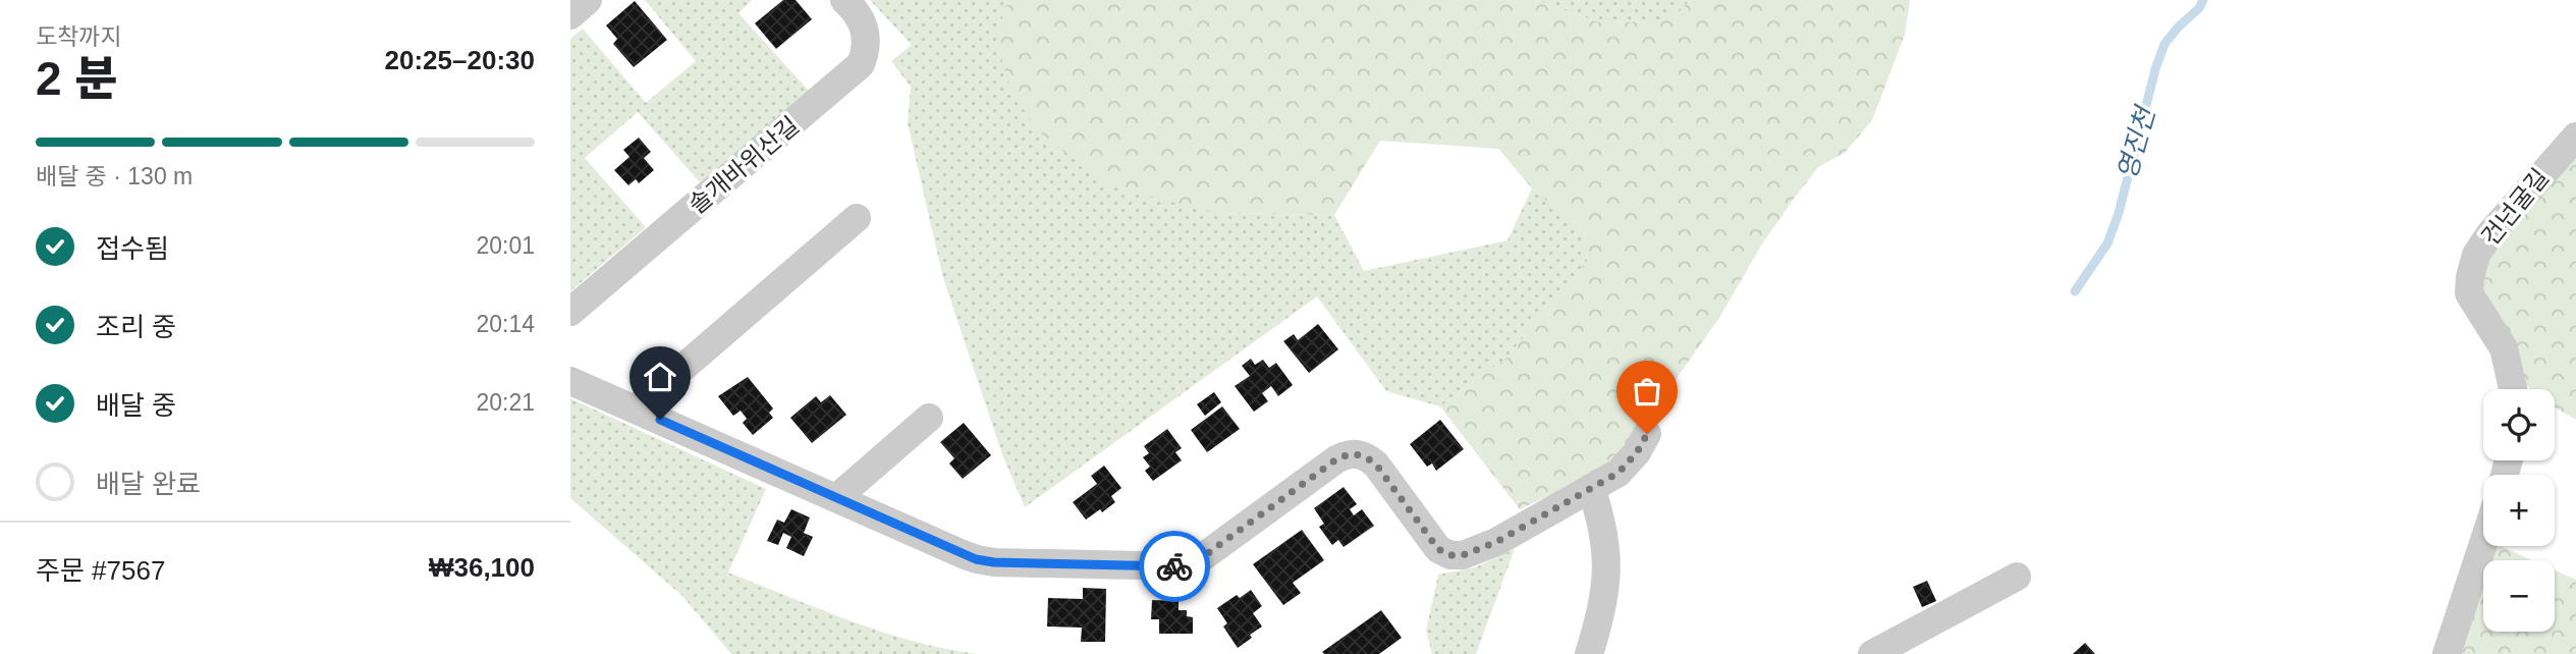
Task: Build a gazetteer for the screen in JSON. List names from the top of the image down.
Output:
{
  "streets": {
    "lane": ["솔개바위산길", "건넌굴길"]
  },
  "water": ["영진천"],
  "page": {
    "heading": ["2 분", "도착까지", "20:25–20:30"],
    "panel": ["주문 #7567", "₩36,100"],
    "bar": "배달 중 · 130 m",
    "list": [
      ["접수됨", "20:01"],
      ["조리 중", "20:14"],
      ["배달 중", "20:21"],
      "배달 완료"
    ],
    "map_buttons": ["+", "−"]
  }
}
